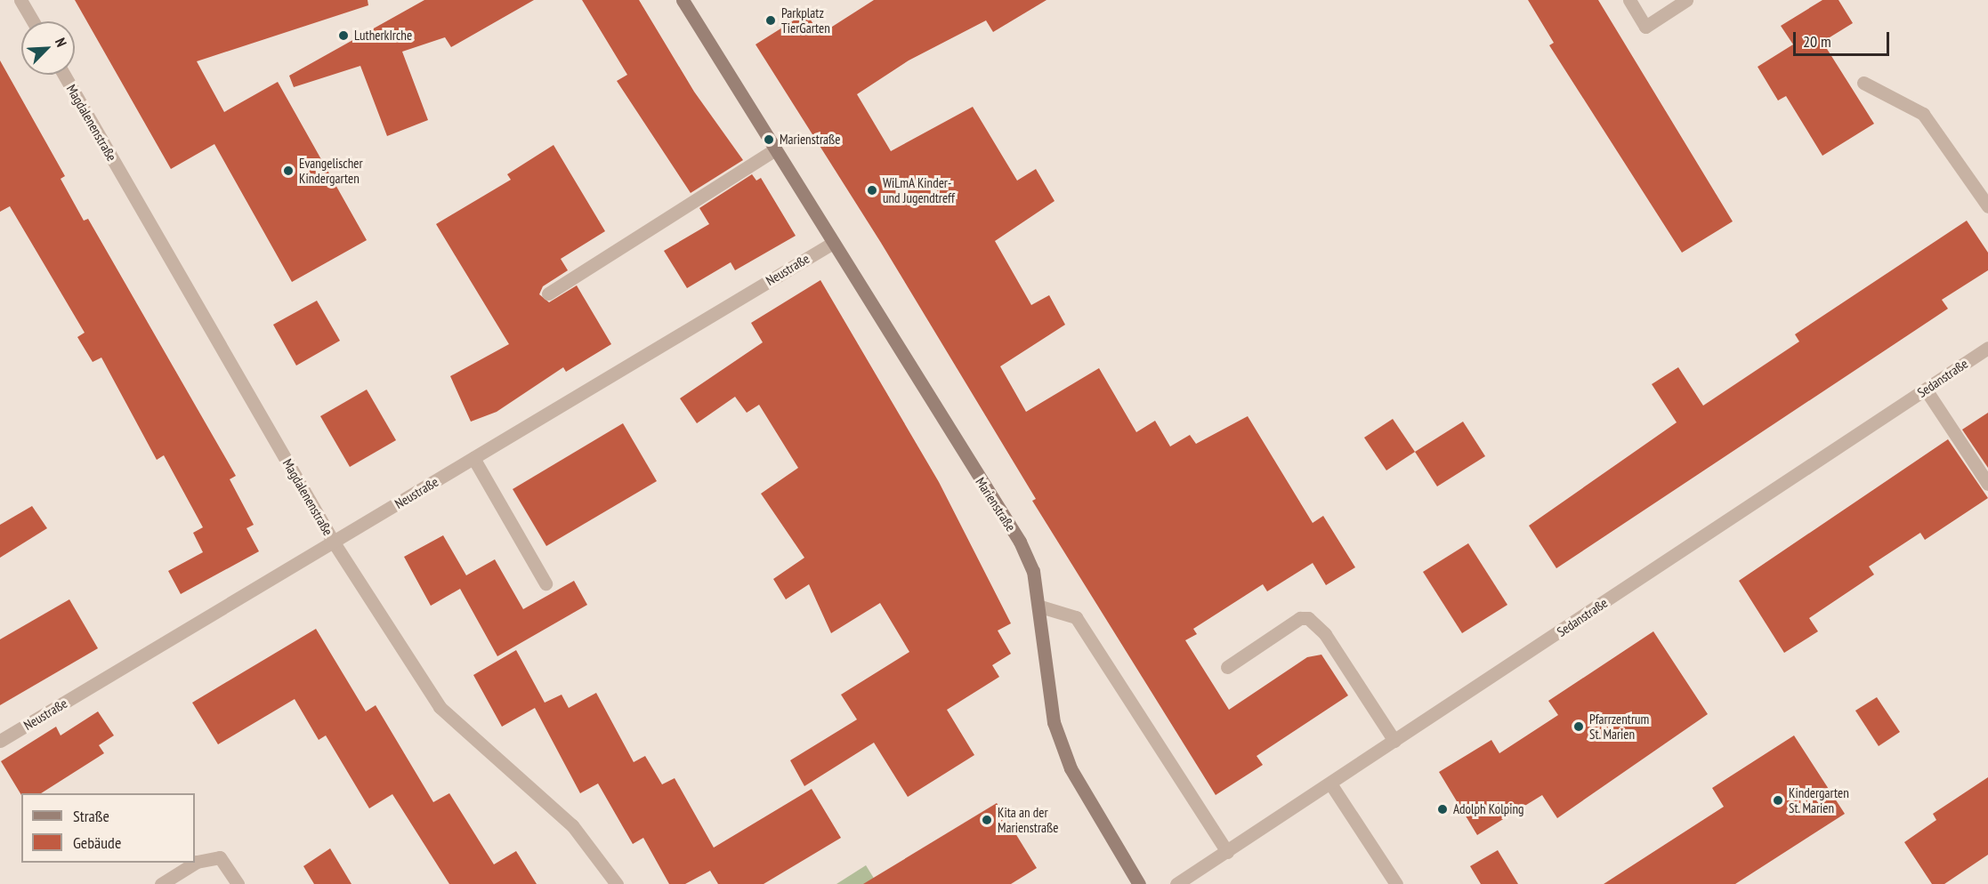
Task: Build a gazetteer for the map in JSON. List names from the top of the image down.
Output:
{
  "streets": {
    "street": [
      "Magdalenenstraße",
      "Neustraße",
      "Sedanstraße",
      "Marienstraße"
    ]
  },
  "crossings": [
    ["Magdalenenstraße", "Neustraße"],
    ["Neustraße", "Marienstraße"]
  ],
  "places": [
    "Parkplatz TierGarten",
    "LutherkIrche",
    "Marienstraße",
    "Evangelischer Kindergarten",
    "WiLmA Kinder- und Jugendtreff",
    "Pfarrzentrum St. Marien",
    "Kindergarten St. Marien",
    "Adolph Kolping",
    "Kita an der Marienstraße"
  ],
  "legend": ["Straße", "Gebäude"],
  "scale_bar": "20 m",
  "north": "top right"
}
